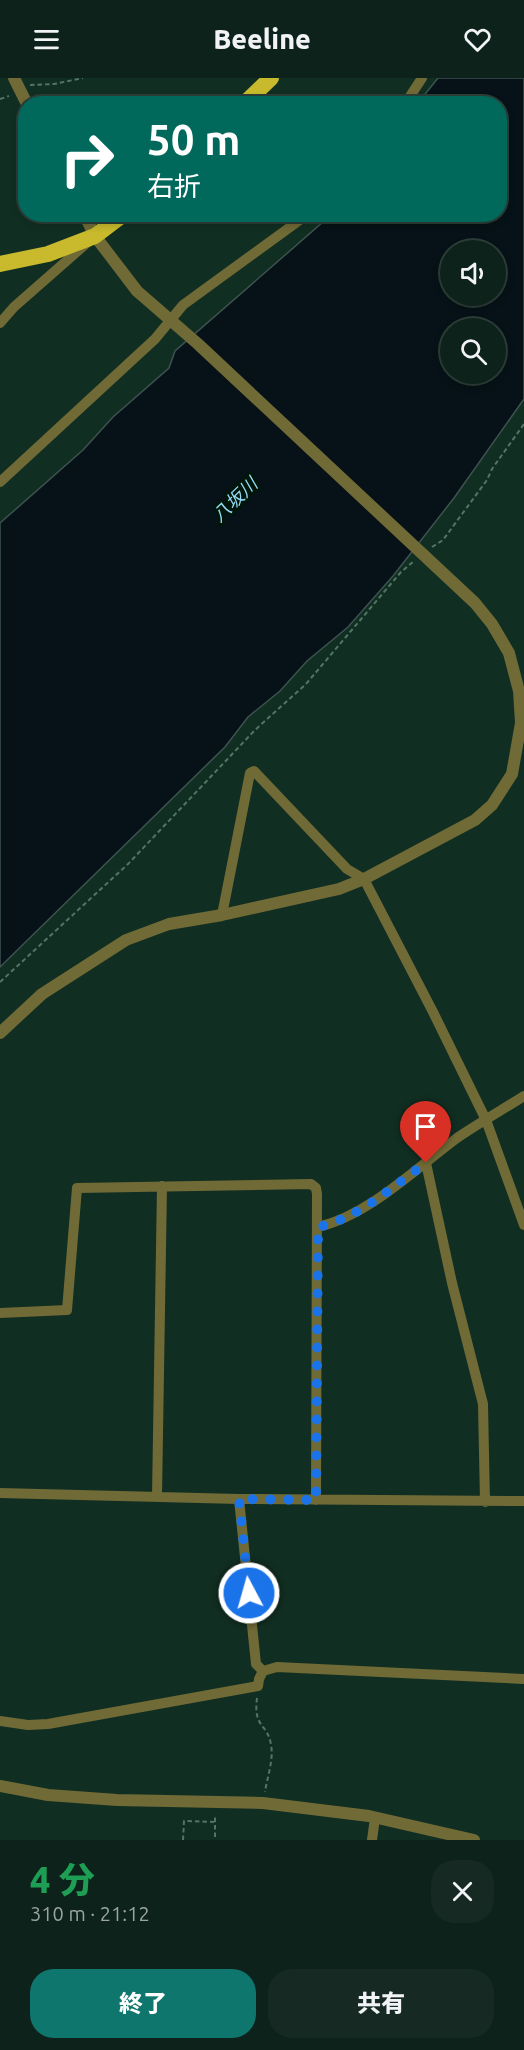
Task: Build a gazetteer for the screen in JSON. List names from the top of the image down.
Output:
{
  "water": ["八坂川"],
  "page": {
    "header": "Beeline",
    "turn": ["50 m", "右折"],
    "heading": ["4 分", "310 m · 21:12"],
    "buttons": ["終了", "共有"]
  }
}
